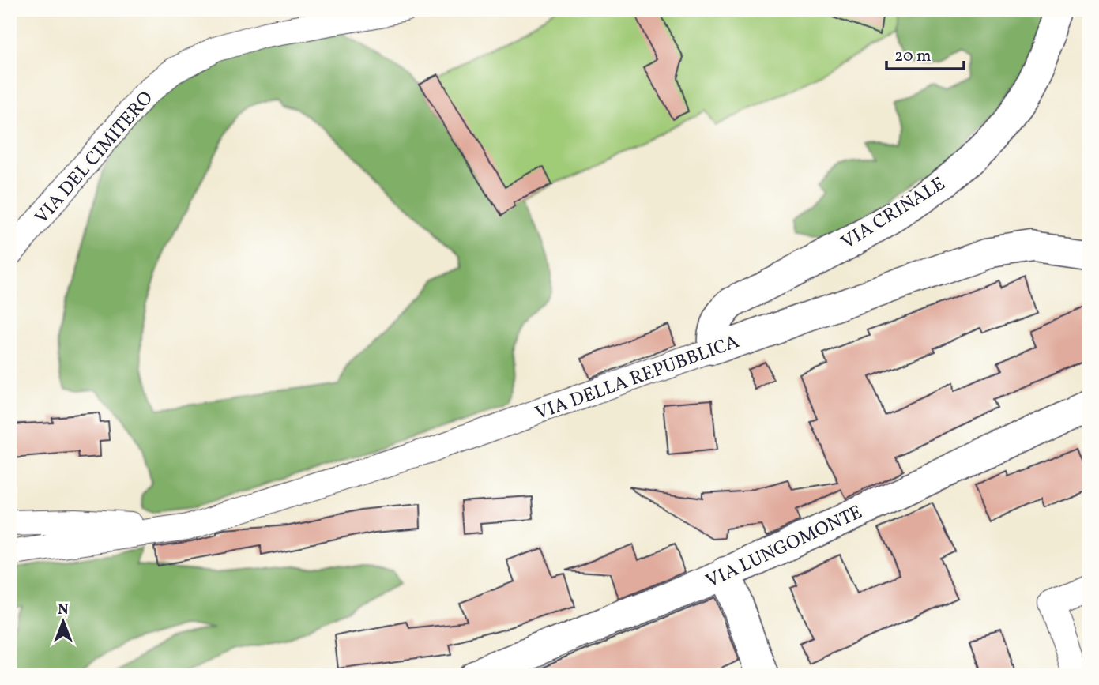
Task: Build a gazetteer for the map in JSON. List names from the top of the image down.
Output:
{
  "streets": {
    "street": [
      "VIA DEL CIMITERO",
      "VIA CRINALE",
      "VIA DELLA REPUBBLICA",
      "VIA LUNGOMONTE"
    ]
  },
  "crossings": [
    ["VIA CRINALE", "VIA DELLA REPUBBLICA"]
  ],
  "scale_bar": "20 m",
  "north": "top"
}
